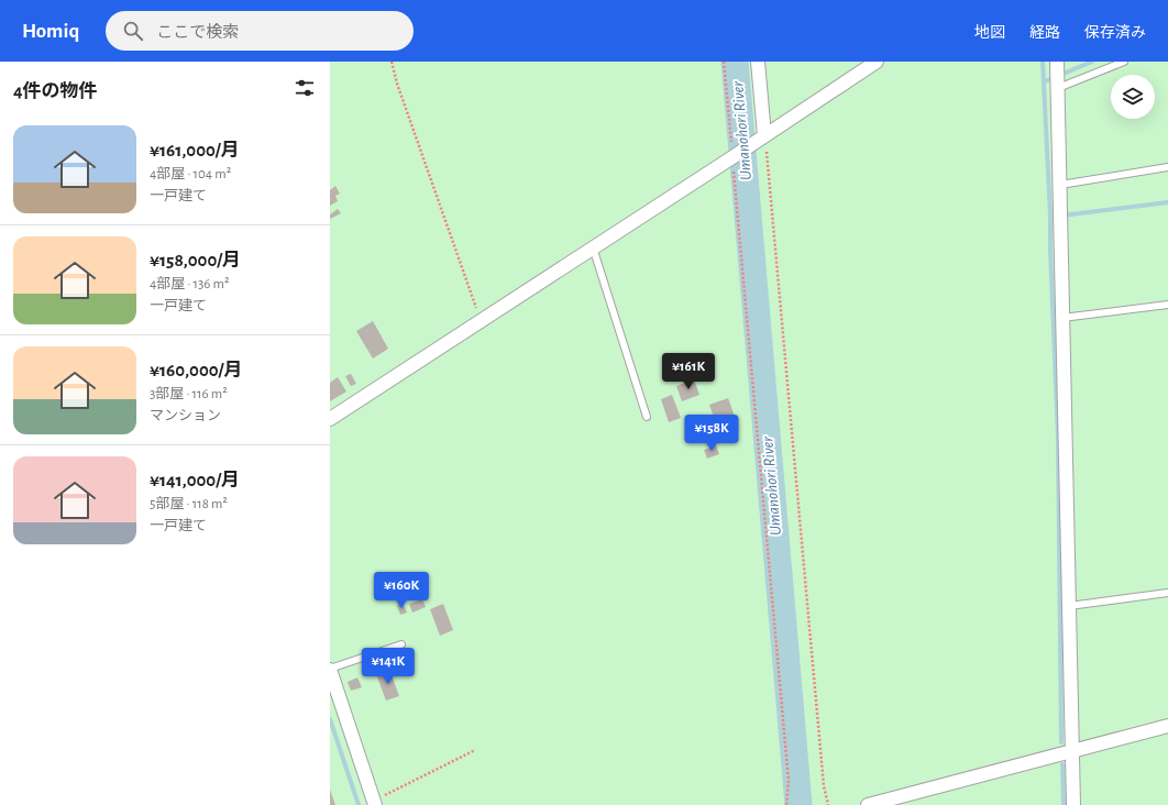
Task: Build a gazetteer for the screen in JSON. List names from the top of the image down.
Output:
{
  "water": ["Umanohori River"],
  "page": {
    "header": "Homiq",
    "search": "ここで検索",
    "nav": ["地図", "経路", "保存済み"],
    "heading": "4件の物件",
    "list": [
      {
        "name": "¥161,000/月",
        "note": "4部屋 · 104 m² · 一戸建て"
      },
      {
        "name": "¥158,000/月",
        "note": "4部屋 · 136 m² · 一戸建て"
      },
      {
        "name": "¥160,000/月",
        "note": "3部屋 · 116 m² · マンション"
      },
      {
        "name": "¥141,000/月",
        "note": "5部屋 · 118 m² · 一戸建て"
      }
    ],
    "price": [
      "¥161K",
      "¥158K",
      "¥160K",
      "¥141K"
    ]
  }
}
